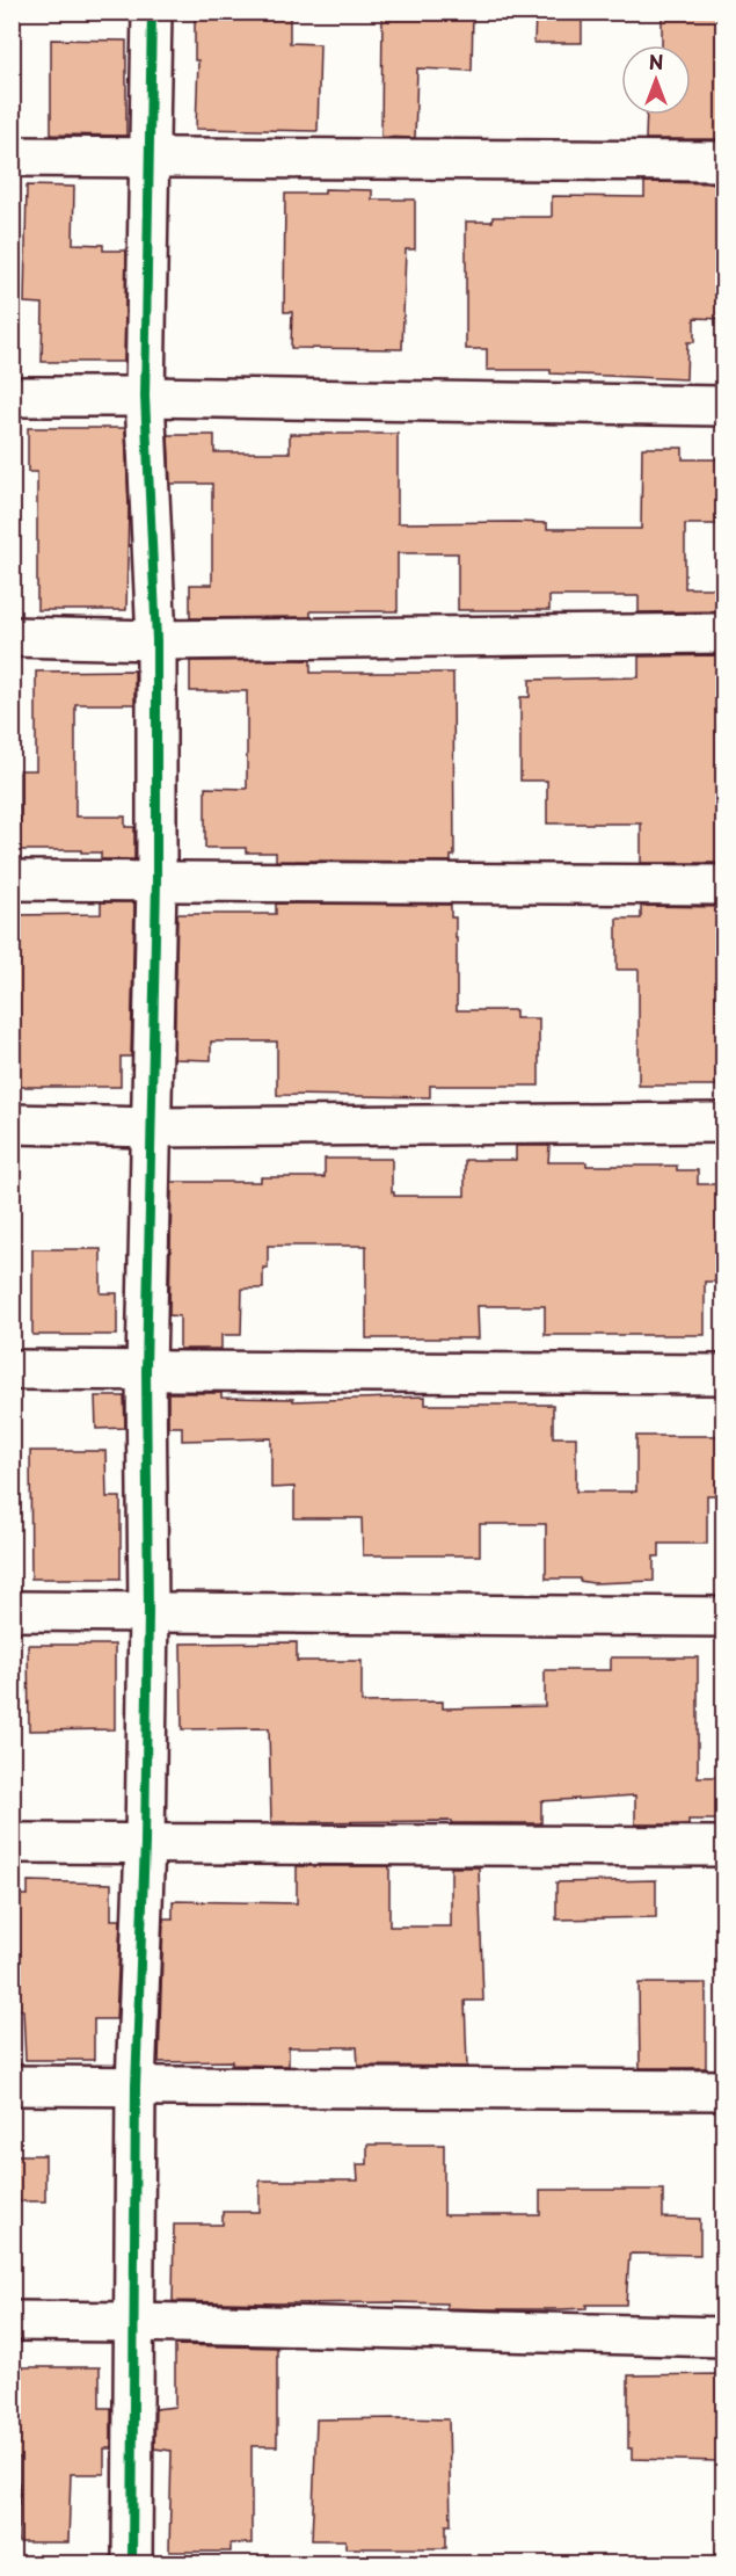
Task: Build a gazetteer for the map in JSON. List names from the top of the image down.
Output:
{
  "north": "top"
}
